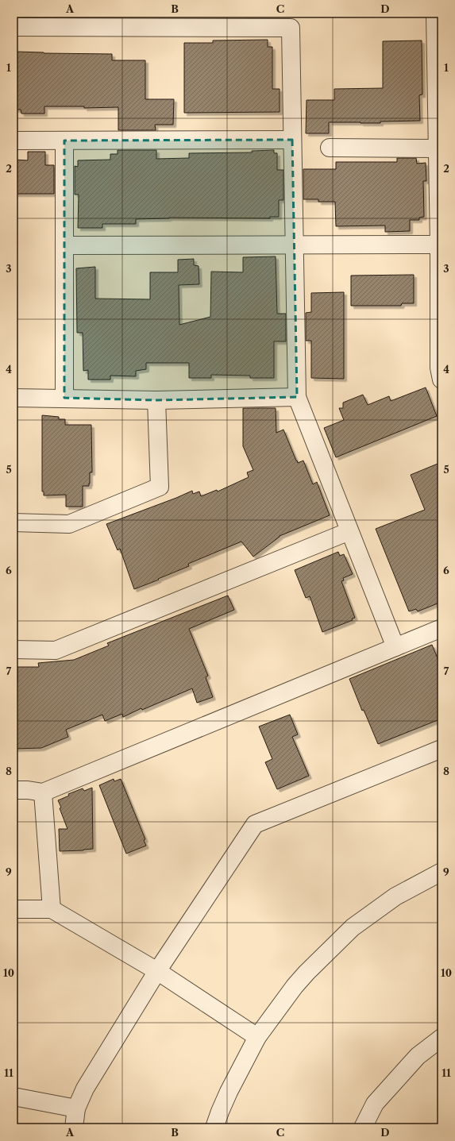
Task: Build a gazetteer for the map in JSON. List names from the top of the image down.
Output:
{
  "grid": {
    "columns": [
      "A",
      "B",
      "C",
      "D"
    ],
    "rows": [
      "1",
      "2",
      "3",
      "4",
      "5",
      "6",
      "7",
      "8",
      "9",
      "10",
      "11"
    ]
  }
}
